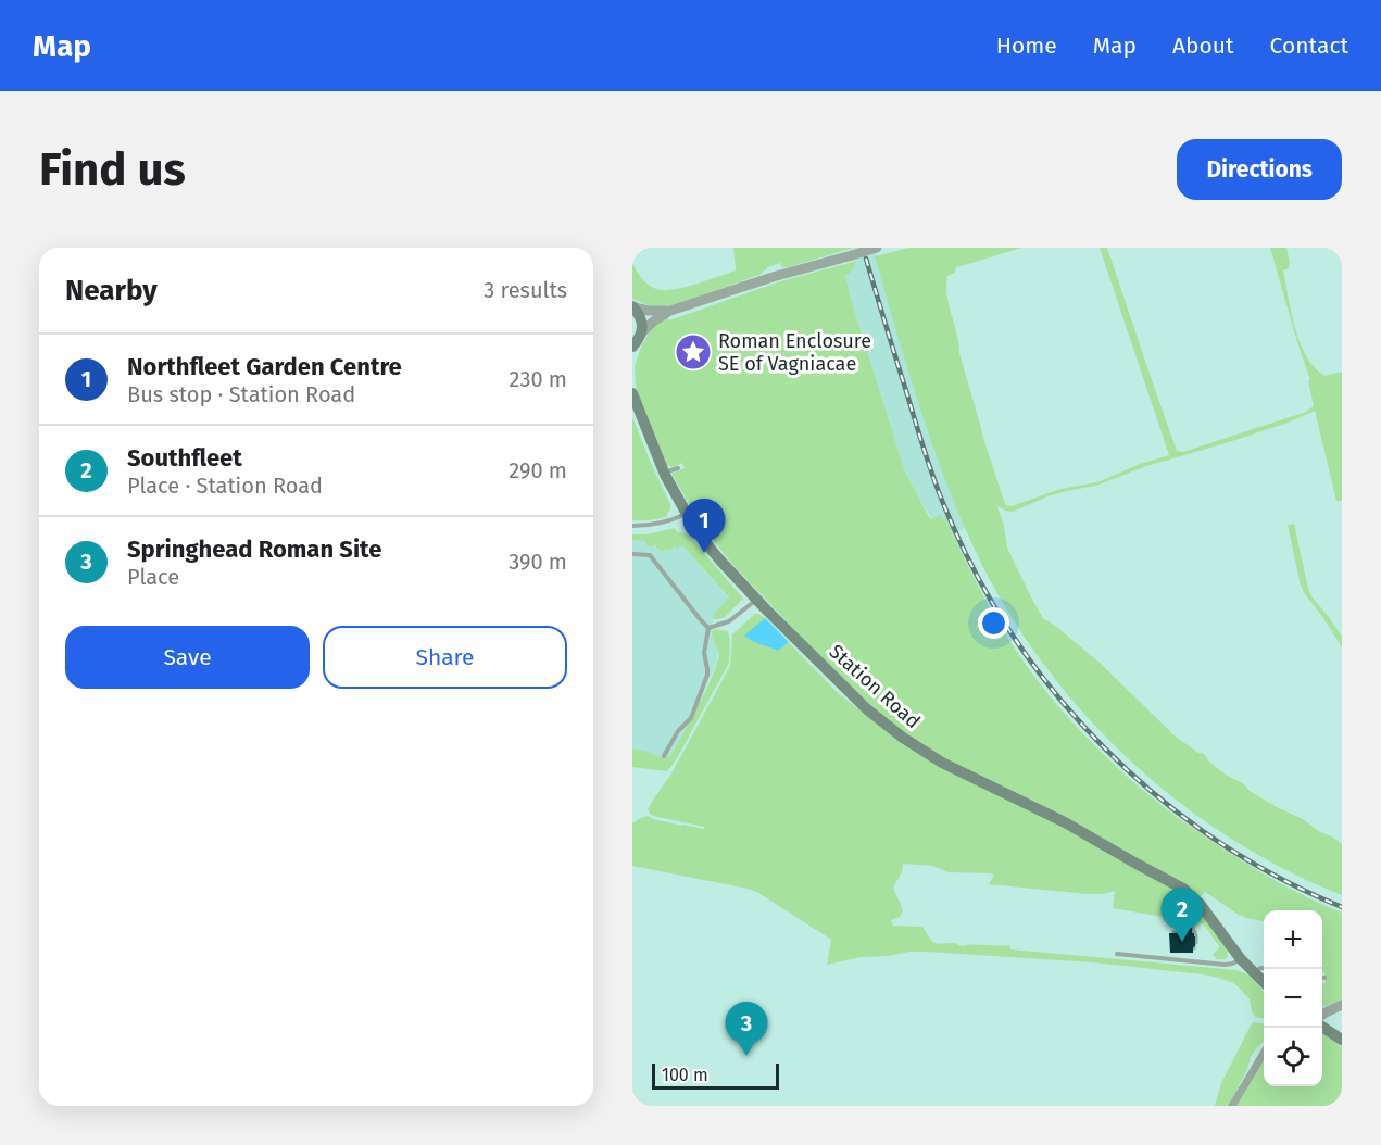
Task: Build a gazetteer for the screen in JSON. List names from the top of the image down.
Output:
{
  "streets": {
    "main road": ["Station Road"]
  },
  "places": {
    "place": ["Roman Enclosure SE of Vagniacae"]
  },
  "scale_bar": "100 m",
  "page": {
    "header": "Map",
    "nav": [
      "Home",
      "Map",
      "About",
      "Contact"
    ],
    "buttons": [
      "Directions",
      ["Save", "Share"]
    ],
    "title": "Find us",
    "heading": ["Nearby", "3 results"],
    "list": [
      {
        "mark": "1",
        "name": "Northfleet Garden Centre",
        "note": "Bus stop · Station Road",
        "value": "230 m"
      },
      {
        "mark": "2",
        "name": "Southfleet",
        "note": "Place · Station Road",
        "value": "290 m"
      },
      {
        "mark": "3",
        "name": "Springhead Roman Site",
        "note": "Place",
        "value": "390 m"
      }
    ],
    "pins": ["1", "2", "3"],
    "map_buttons": ["+", "−"],
    "scale": "100 m"
  }
}
